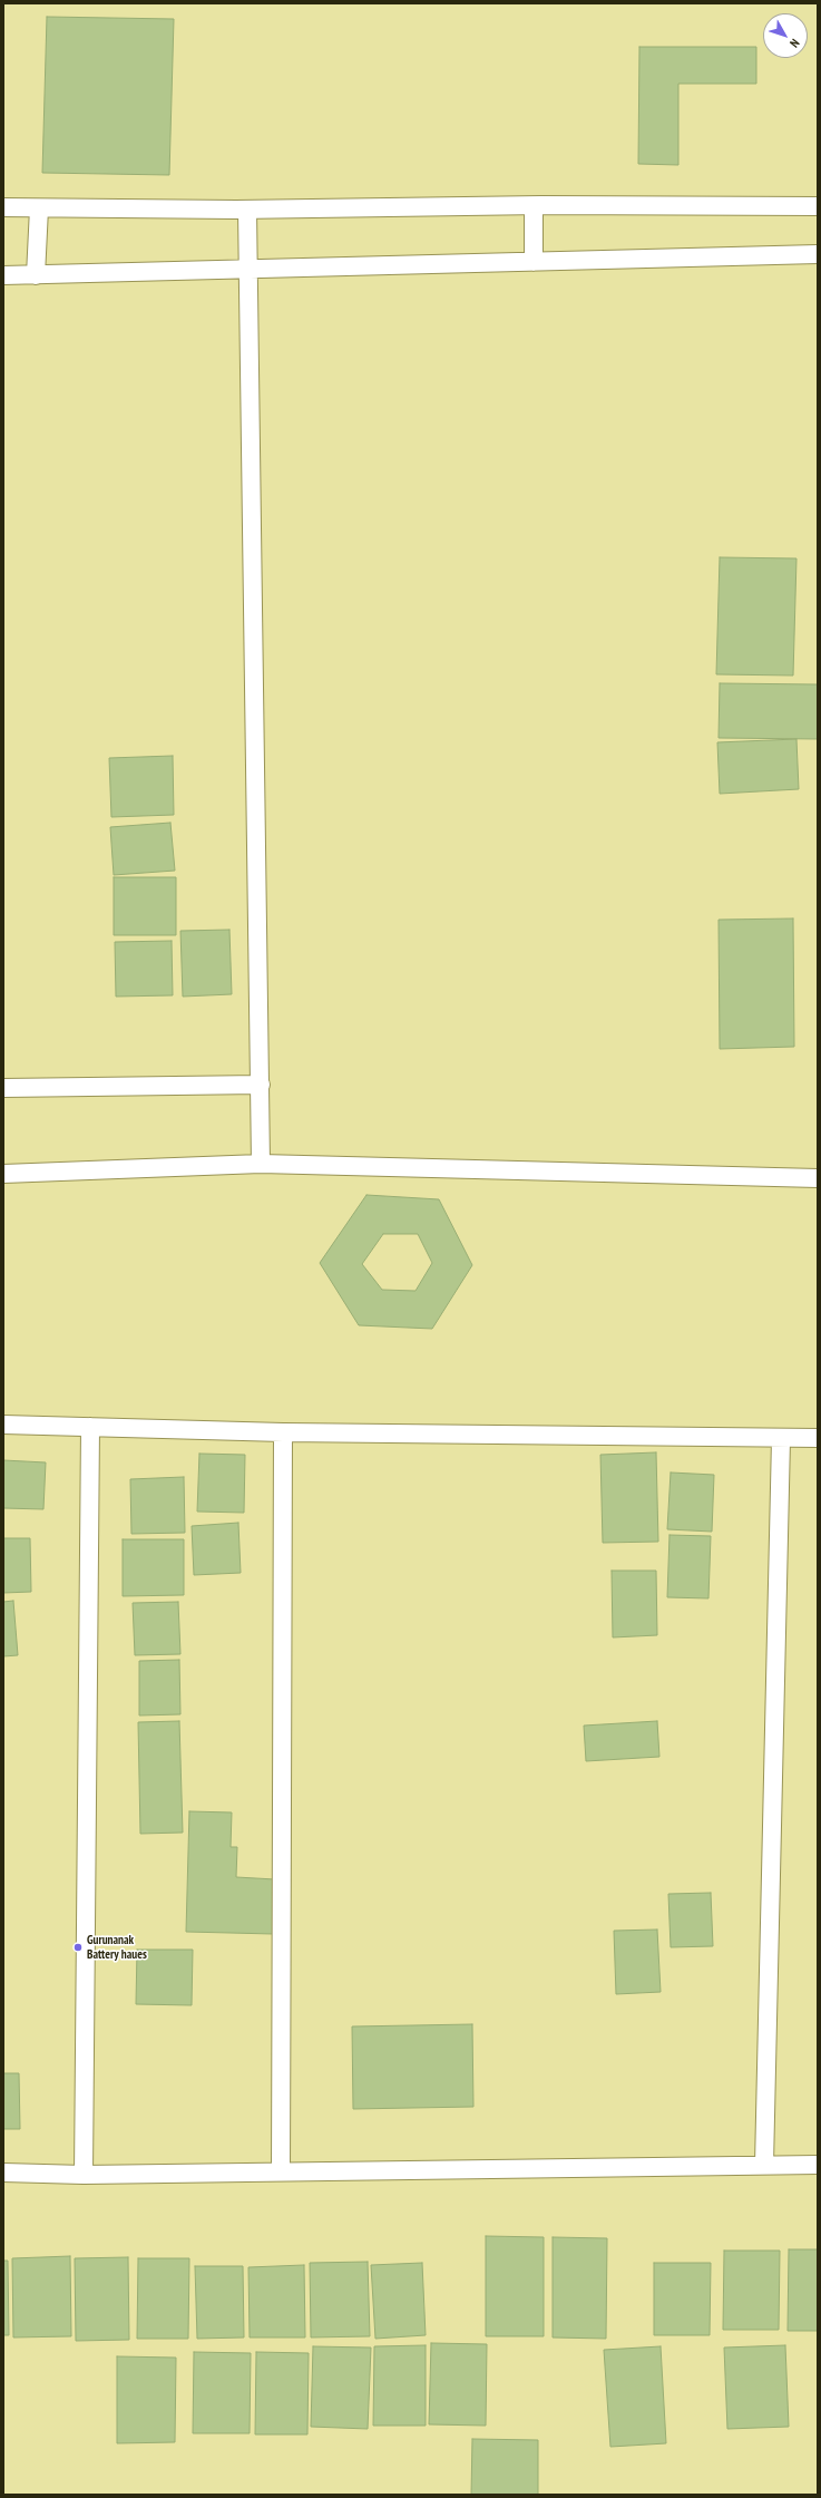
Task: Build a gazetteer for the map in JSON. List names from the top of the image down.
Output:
{
  "places": ["Gurunanak Battery haues"],
  "north": "bottom right"
}
